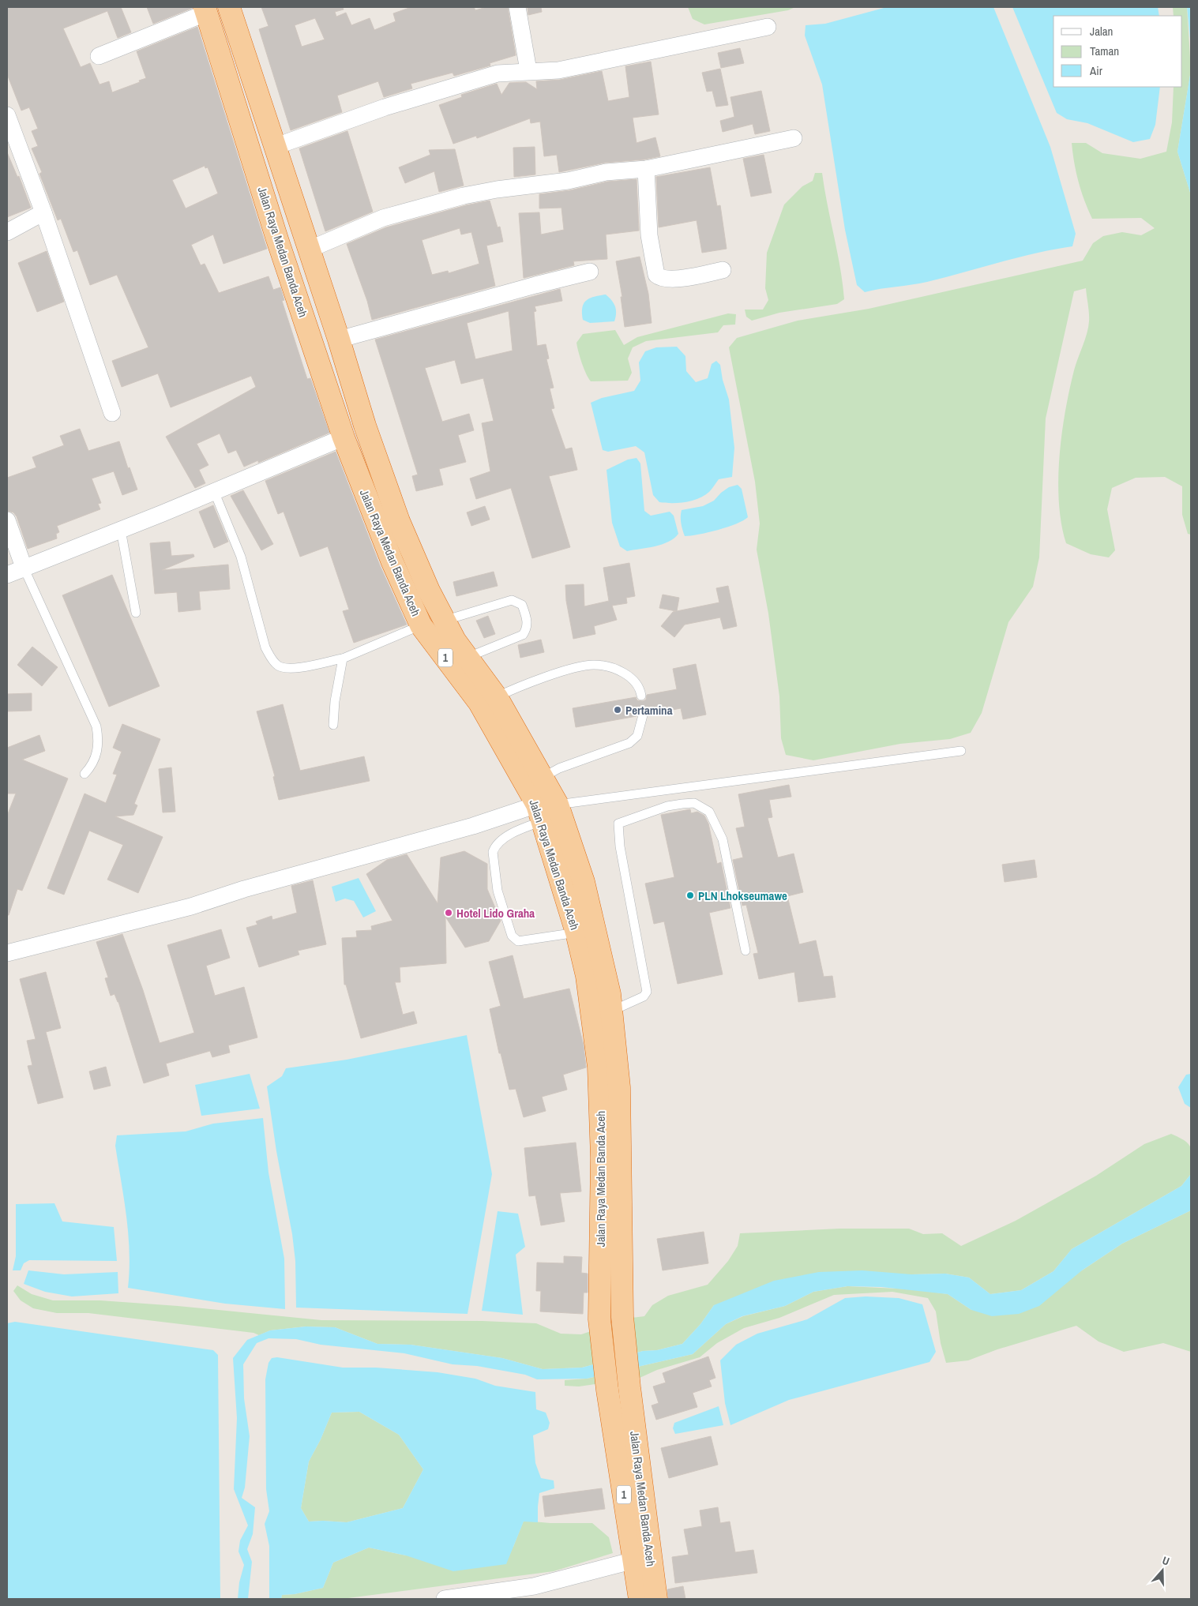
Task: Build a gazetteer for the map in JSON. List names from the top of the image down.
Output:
{
  "streets": {
    "highway": ["Jalan Raya Medan Banda Aceh", "1"]
  },
  "places": ["Pertamina", "PLN Lhokseumawe", "Hotel Lido Graha"],
  "legend": ["Jalan", "Taman", "Air"],
  "north": "top"
}
